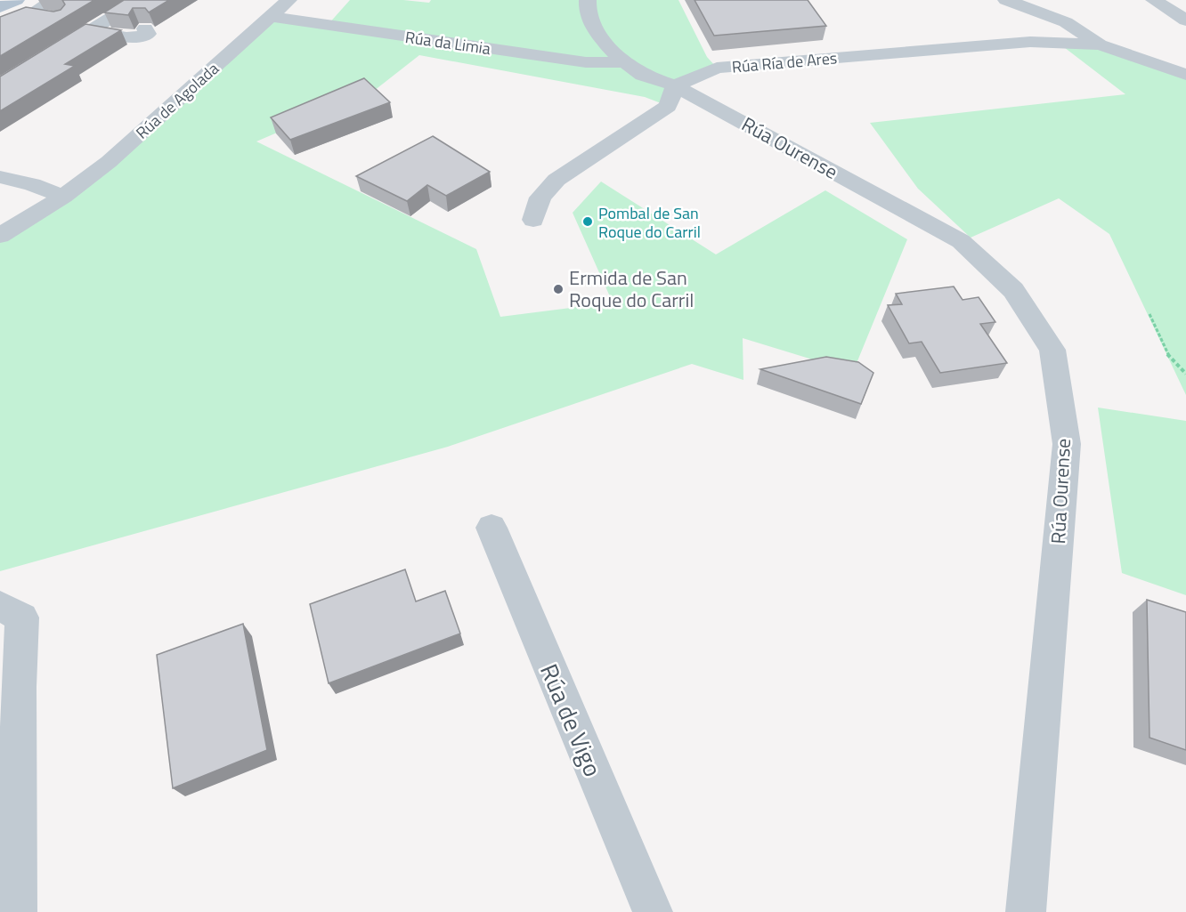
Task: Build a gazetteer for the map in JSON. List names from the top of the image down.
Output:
{
  "streets": {
    "street": [
      "Rúa da Limia",
      "Rúa Ría de Ares",
      "Rúa de Agolada",
      "Rúa Ourense",
      "Rúa de Vigo"
    ]
  },
  "crossings": [
    ["Rúa da Limia", "Rúa de Agolada"],
    ["Rúa da Limia", "Rúa Ourense"],
    ["Rúa Ría de Ares", "Rúa Ourense"]
  ],
  "places": ["Pombal de San Roque do Carril", "Ermida de San Roque do Carril"]
}
